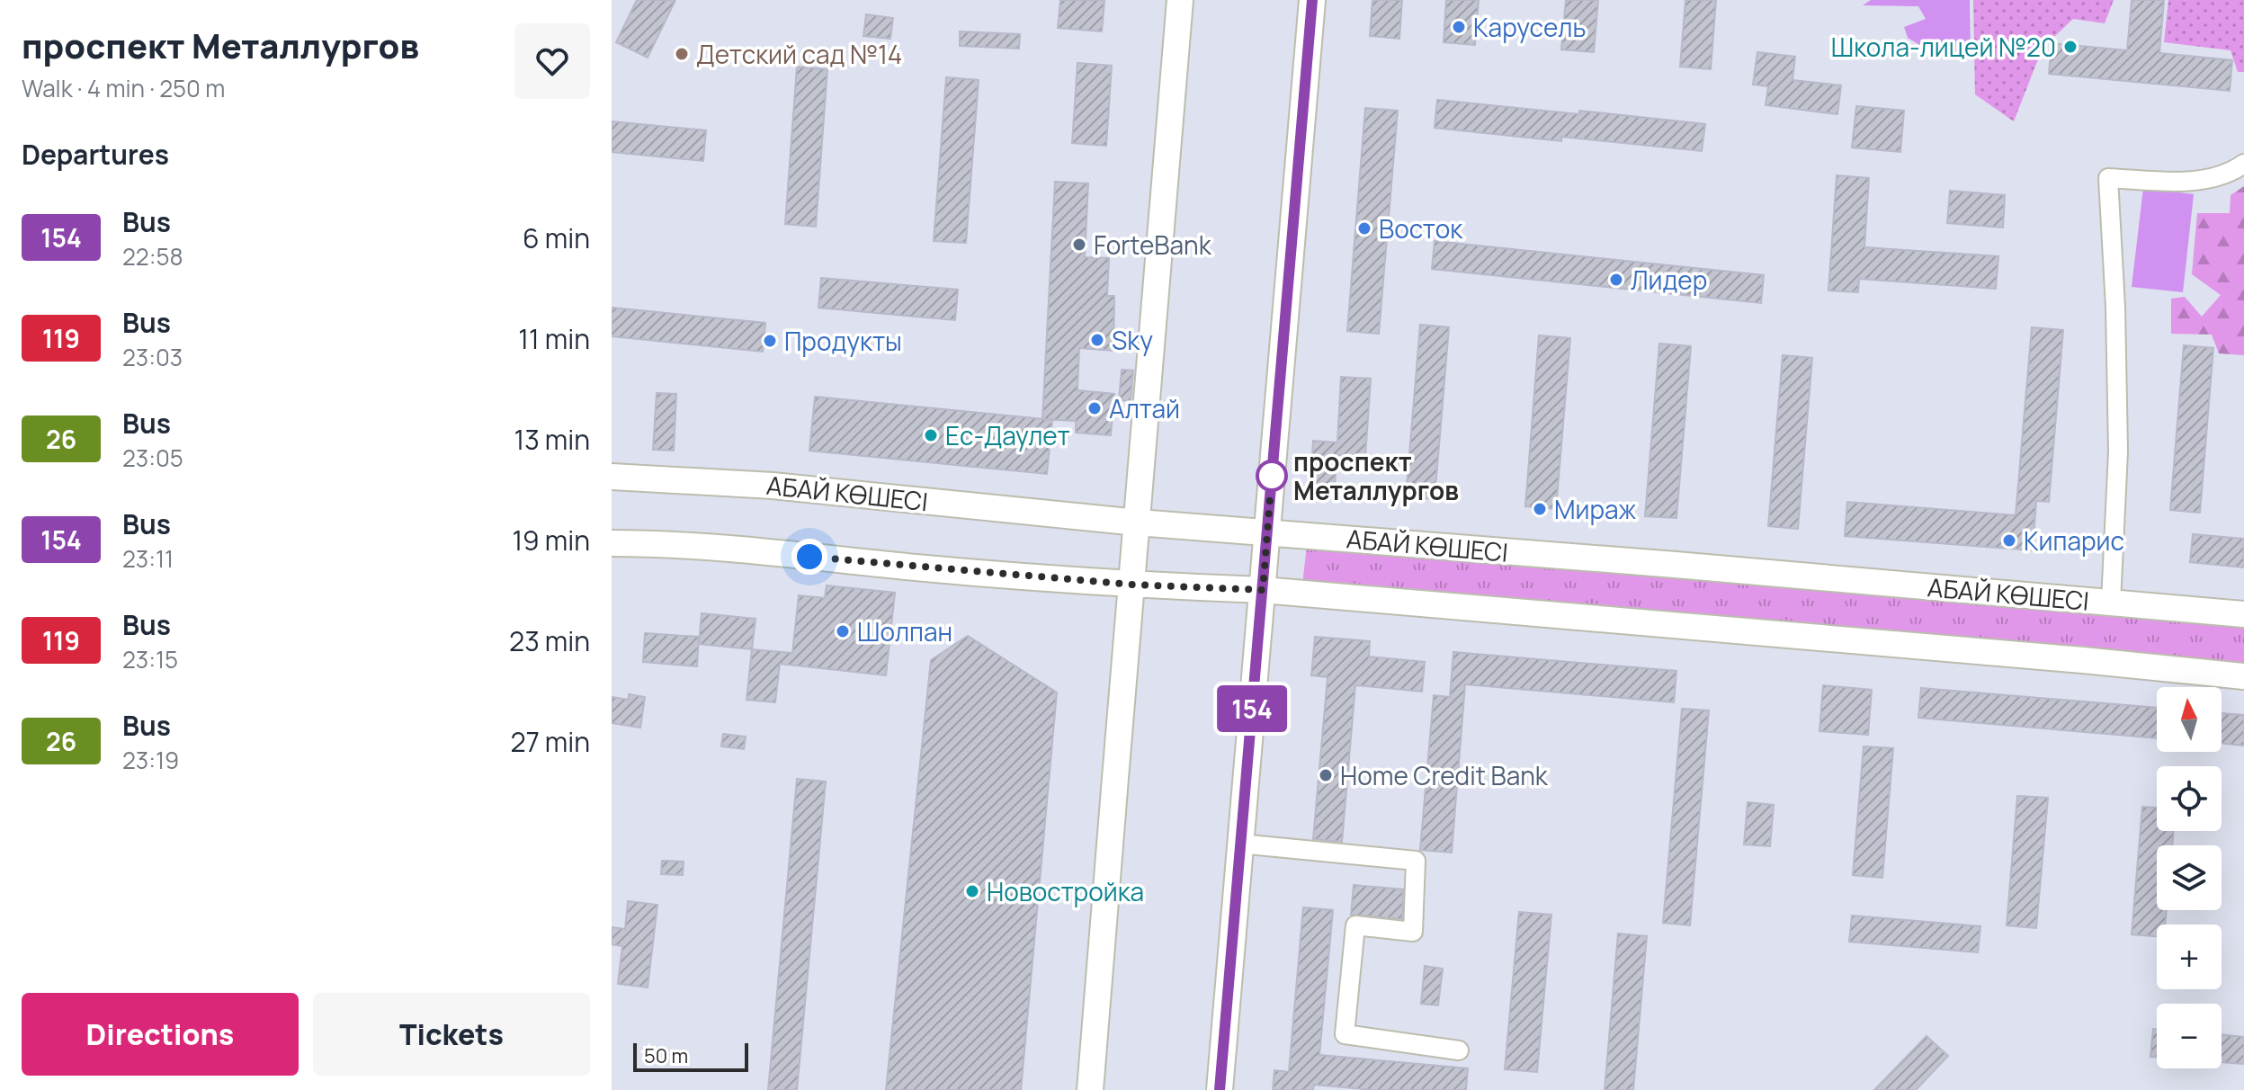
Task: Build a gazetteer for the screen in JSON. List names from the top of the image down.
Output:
{
  "streets": {
    "street": ["АБАЙ КӨШЕСІ"]
  },
  "places": [
    "Карусель",
    "Школа-лицей №20",
    "Детский сад №14",
    "Восток",
    "ForteBank",
    "Лидер",
    "Sky",
    "Продукты",
    "Алтай",
    "Ес-Даулет",
    "проспект Металлургов",
    "Мираж",
    "Кипарис",
    "Шолпан",
    "Home Credit Bank",
    "Новостройка"
  ],
  "lines": ["bus line 154"],
  "scale_bar": "50 m",
  "north": "top",
  "page": {
    "heading": [
      ["проспект Металлургов", "Walk · 4 min · 250 m"],
      "Departures"
    ],
    "on_map": "154",
    "list": [
      {
        "mark": "154",
        "name": "Bus",
        "note": "22:58",
        "value": "6 min"
      },
      {
        "mark": "119",
        "name": "Bus",
        "note": "23:03",
        "value": "11 min"
      },
      {
        "mark": "26",
        "name": "Bus",
        "note": "23:05",
        "value": "13 min"
      },
      {
        "mark": "154",
        "name": "Bus",
        "note": "23:11",
        "value": "19 min"
      },
      {
        "mark": "119",
        "name": "Bus",
        "note": "23:15",
        "value": "23 min"
      },
      {
        "mark": "26",
        "name": "Bus",
        "note": "23:19",
        "value": "27 min"
      }
    ],
    "map_buttons": ["+", "−"],
    "buttons": ["Directions", "Tickets"],
    "scale": "50 m"
  }
}
